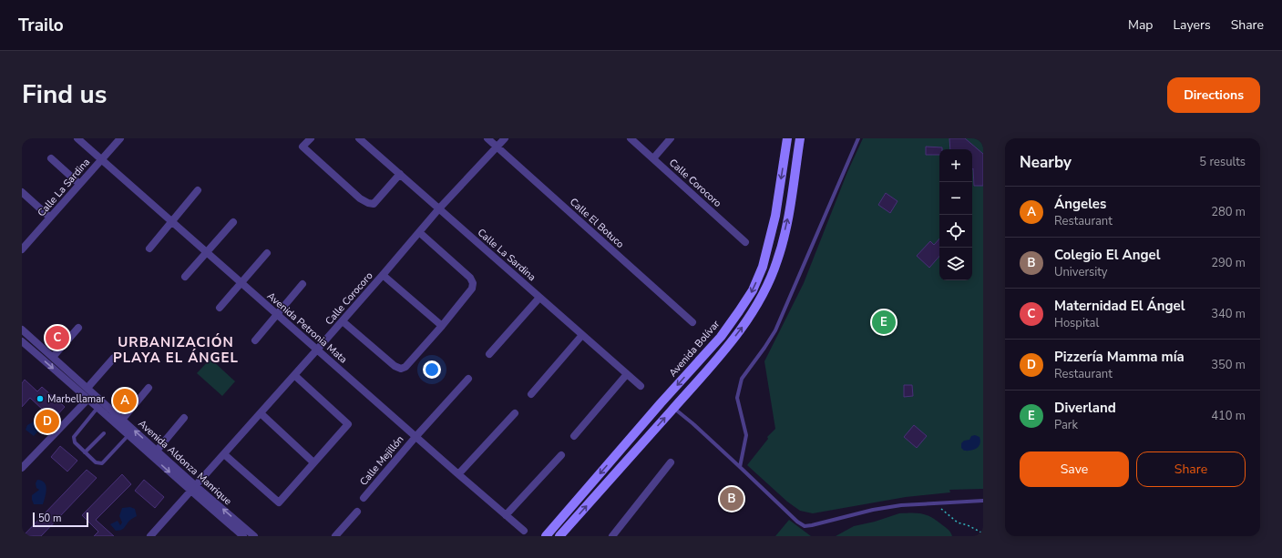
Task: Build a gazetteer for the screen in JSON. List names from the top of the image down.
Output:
{
  "streets": {
    "street": [
      "Calle Corocoro",
      "Calle La Sardina",
      "Calle El Botuco",
      "Avenida Petronia Mata",
      "Avenida Bolívar",
      "Calle Mejillón",
      "Avenida Aldonza Manrique"
    ]
  },
  "crossings": [
    ["Calle Corocoro", "Calle La Sardina"],
    ["Calle Corocoro", "Calle El Botuco"],
    ["Calle Corocoro", "Avenida Petronia Mata"],
    ["Calle Corocoro", "Avenida Aldonza Manrique"],
    ["Calle La Sardina", "Avenida Petronia Mata"],
    ["Avenida Petronia Mata", "Calle Mejillón"]
  ],
  "districts": ["URBANIZACIÓN PLAYA EL ÁNGEL"],
  "places": ["Marbellamar"],
  "scale_bar": "50 m",
  "page": {
    "header": "Trailo",
    "nav": ["Map", "Layers", "Share"],
    "title": "Find us",
    "buttons": [
      "Directions",
      ["Save", "Share"]
    ],
    "heading": ["Nearby", "5 results"],
    "map_buttons": ["+", "−"],
    "list": [
      {
        "mark": "A",
        "name": "Ángeles",
        "note": "Restaurant",
        "value": "280 m"
      },
      {
        "mark": "B",
        "name": "Colegio El Angel",
        "note": "University",
        "value": "290 m"
      },
      {
        "mark": "C",
        "name": "Maternidad El Ángel",
        "note": "Hospital",
        "value": "340 m"
      },
      {
        "mark": "D",
        "name": "Pizzería Mamma mía",
        "note": "Restaurant",
        "value": "350 m"
      },
      {
        "mark": "E",
        "name": "Diverland",
        "note": "Park",
        "value": "410 m"
      }
    ],
    "pins": [
      "E",
      "C",
      "A",
      "D",
      "B"
    ],
    "scale": "50 m"
  }
}
